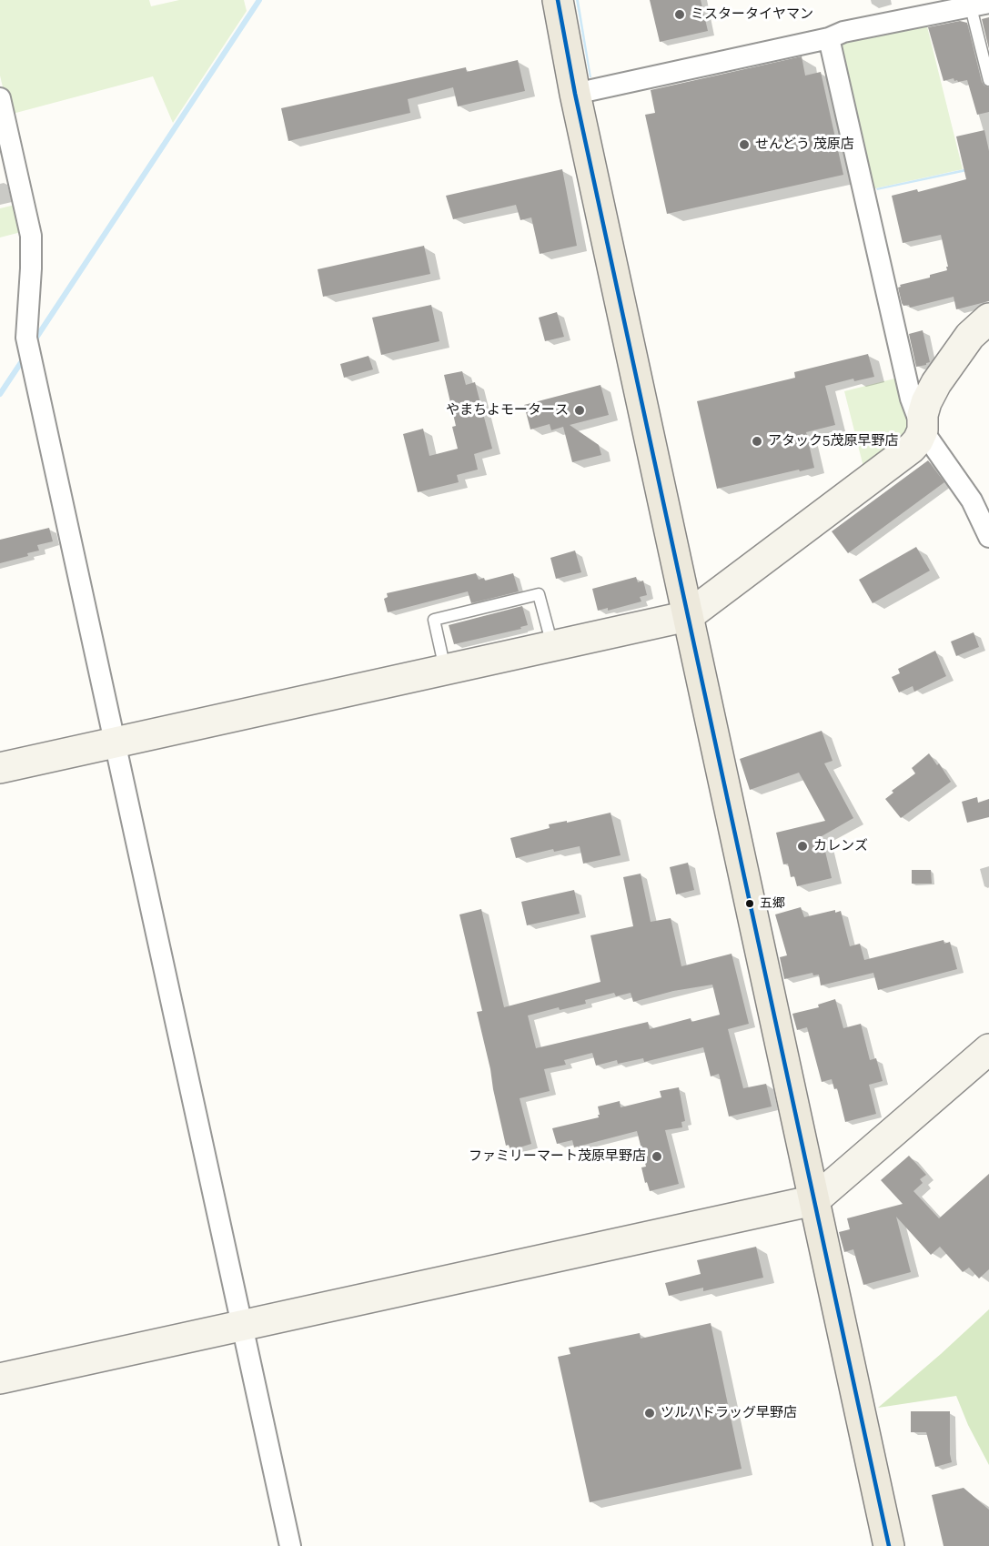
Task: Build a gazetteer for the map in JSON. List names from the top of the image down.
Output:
{
  "places": [
    "ミスタータイヤマン",
    "せんどう 茂原店",
    "やまちよモータース",
    "アタック5茂原早野店",
    "カレンズ",
    "五郷",
    "ファミリーマート茂原早野店",
    "ツルハドラッグ早野店"
  ]
}
